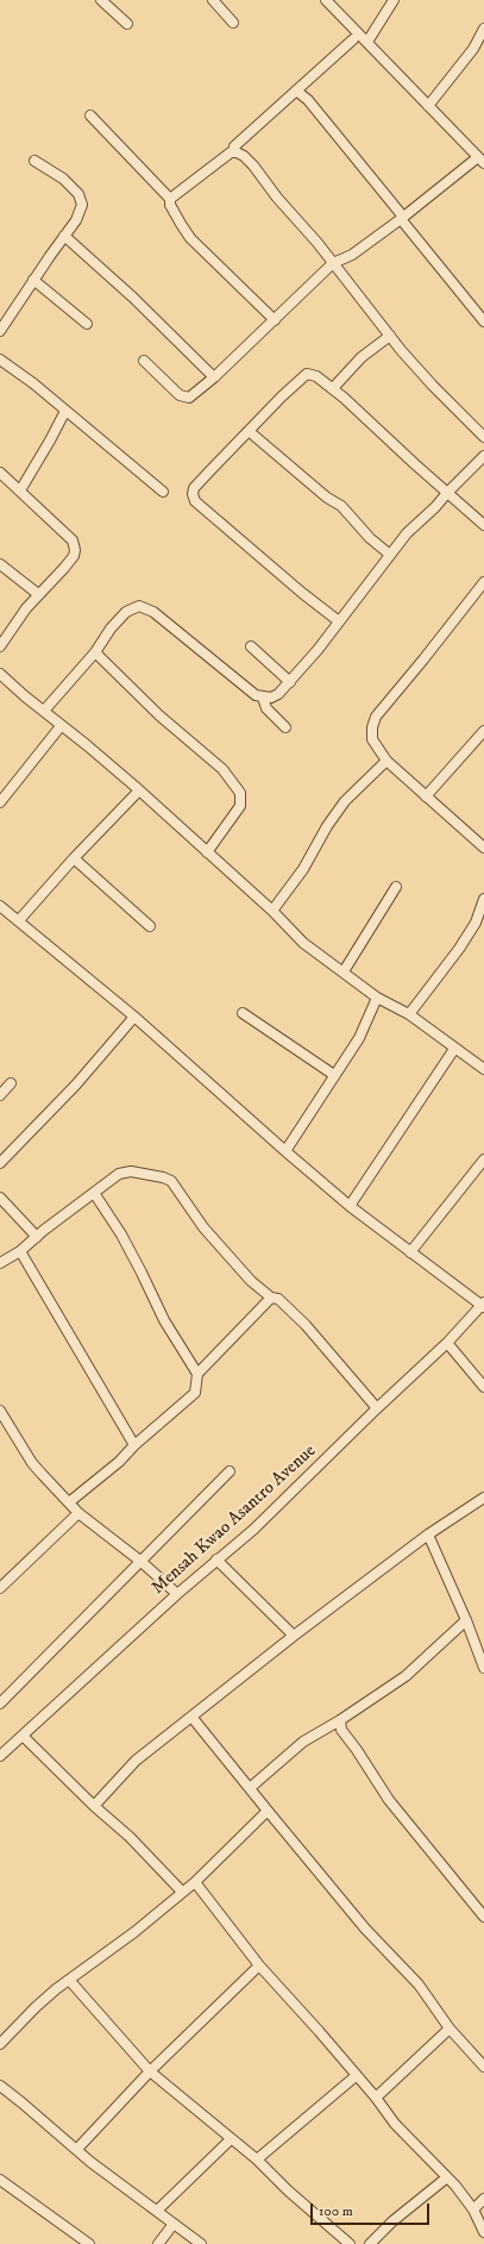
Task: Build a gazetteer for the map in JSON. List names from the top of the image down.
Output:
{
  "streets": {
    "street": ["Mensah Kwao Asantro Avenue"]
  },
  "scale_bar": "100 m"
}
